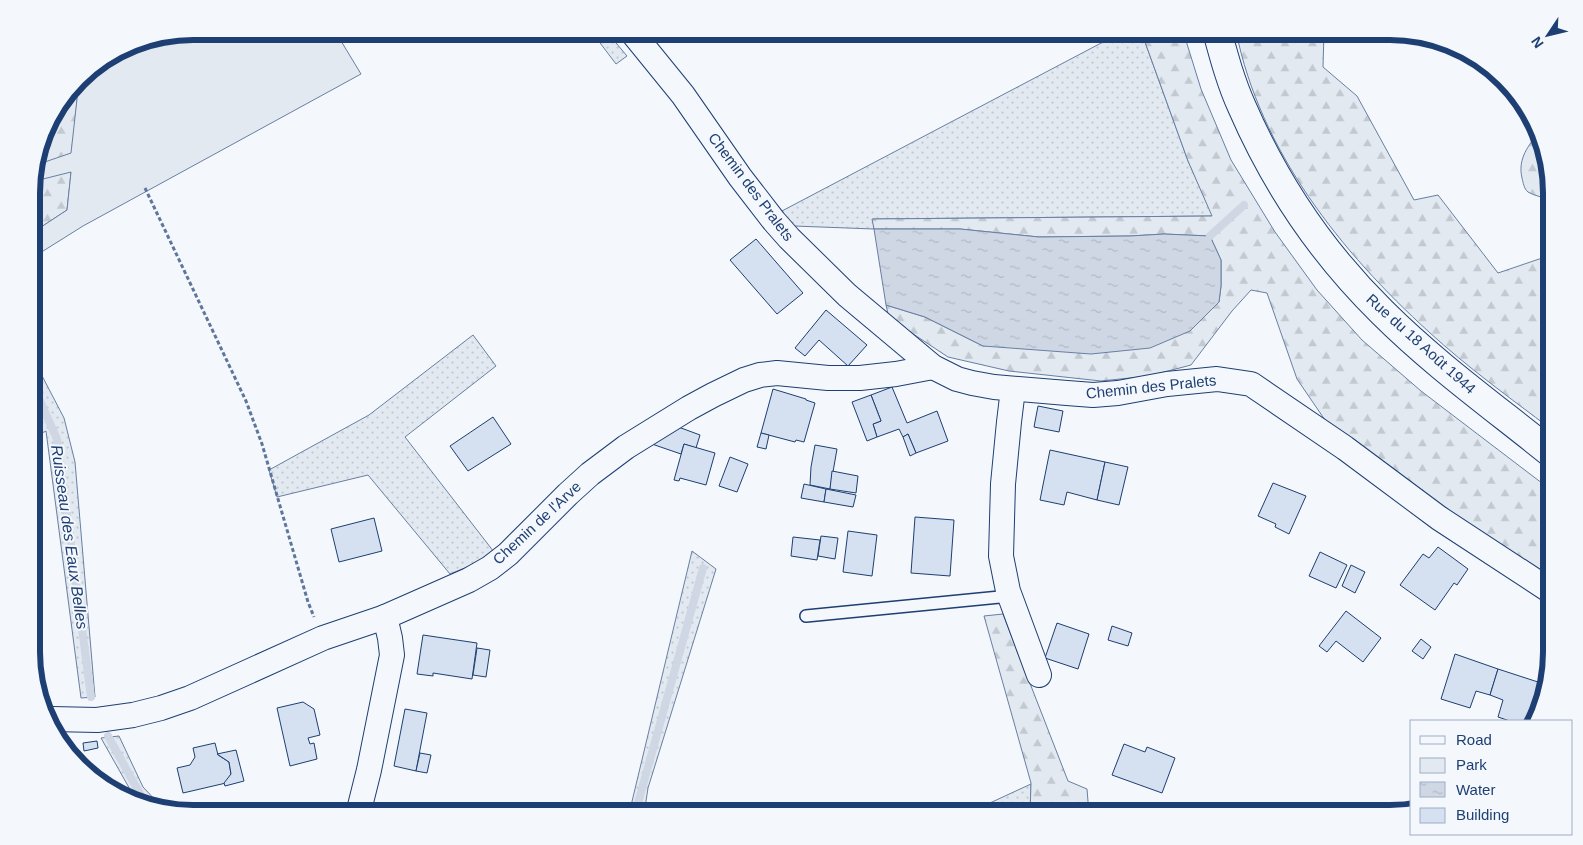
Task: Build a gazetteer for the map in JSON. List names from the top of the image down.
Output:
{
  "streets": {
    "main road": ["Rue du 18 Août 1944"],
    "street": ["Chemin des Pralets", "Chemin de l'Arve"]
  },
  "crossings": [
    ["Chemin des Pralets", "Chemin de l'Arve"]
  ],
  "water": ["Ruisseau des Eaux Belles"],
  "legend": [
    "Road",
    "Park",
    "Water",
    "Building"
  ],
  "north": "bottom left"
}
